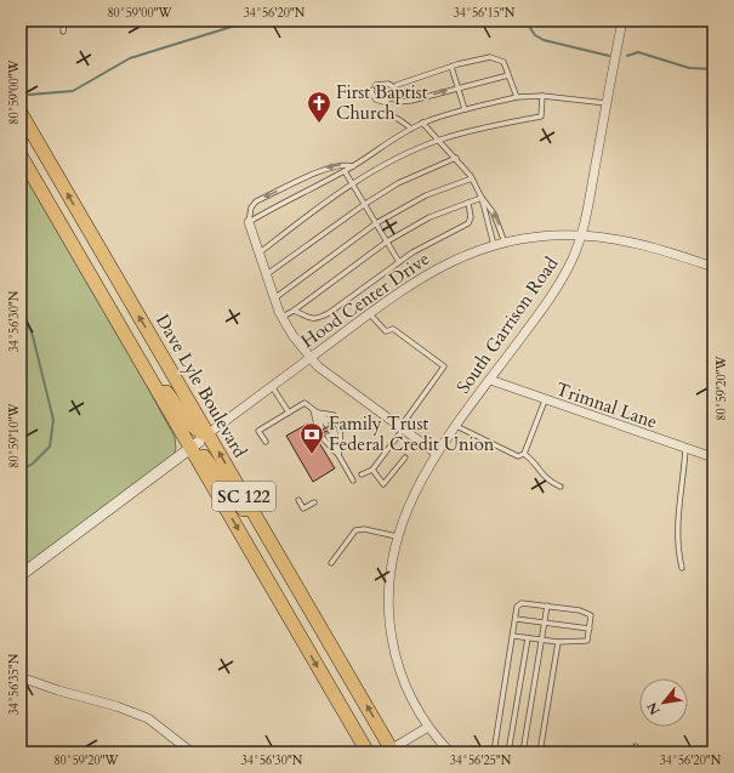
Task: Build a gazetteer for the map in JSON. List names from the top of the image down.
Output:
{
  "streets": {
    "main road": ["Dave Lyle Boulevard", "SC 122"],
    "street": ["Hood Center Drive", "South Garrison Road", "Trimnal Lane"]
  },
  "crossings": [
    ["Hood Center Drive", "South Garrison Road"],
    ["Hood Center Drive", "Dave Lyle Boulevard"],
    ["South Garrison Road", "Trimnal Lane"]
  ],
  "places": {
    "church": ["First Baptist Church"],
    "bank": ["Family Trust Federal Credit Union"]
  },
  "north": "bottom left",
  "coordinates": [
    "80°59'00\"W",
    "34°56'20\"N",
    "34°56'15\"N",
    "34°56'30\"N",
    "80°59'20\"W",
    "80°59'10\"W",
    "34°56'35\"N",
    "34°56'25\"N"
  ]
}
